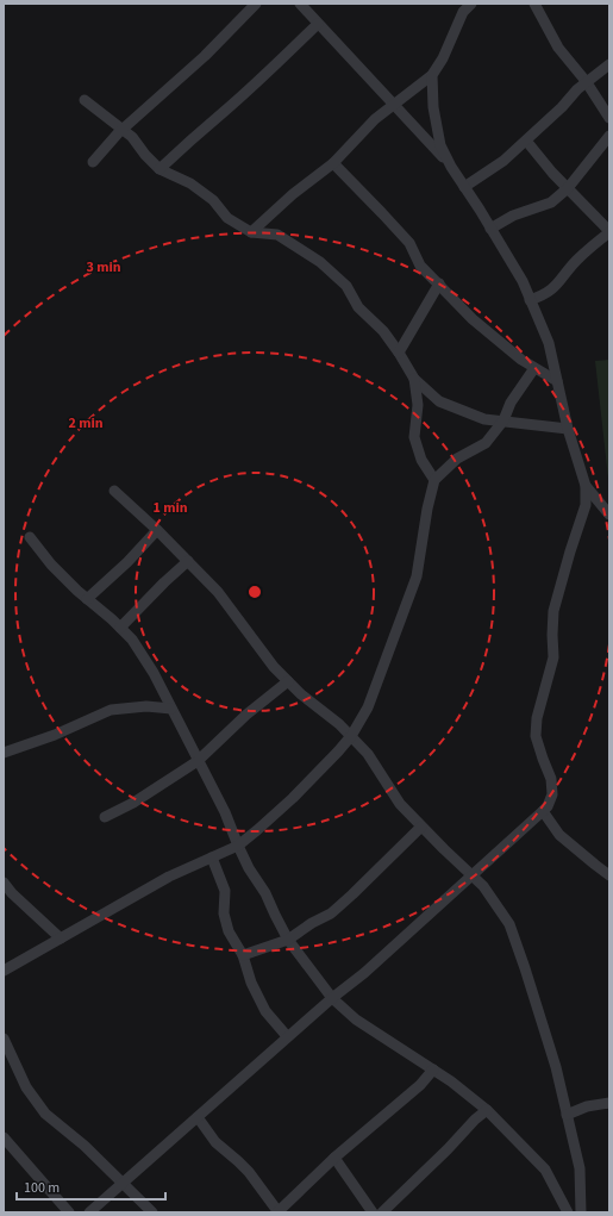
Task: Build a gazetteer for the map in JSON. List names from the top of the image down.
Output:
{
  "scale_bar": "100 m",
  "rings": ["3 min", "2 min", "1 min"]
}
